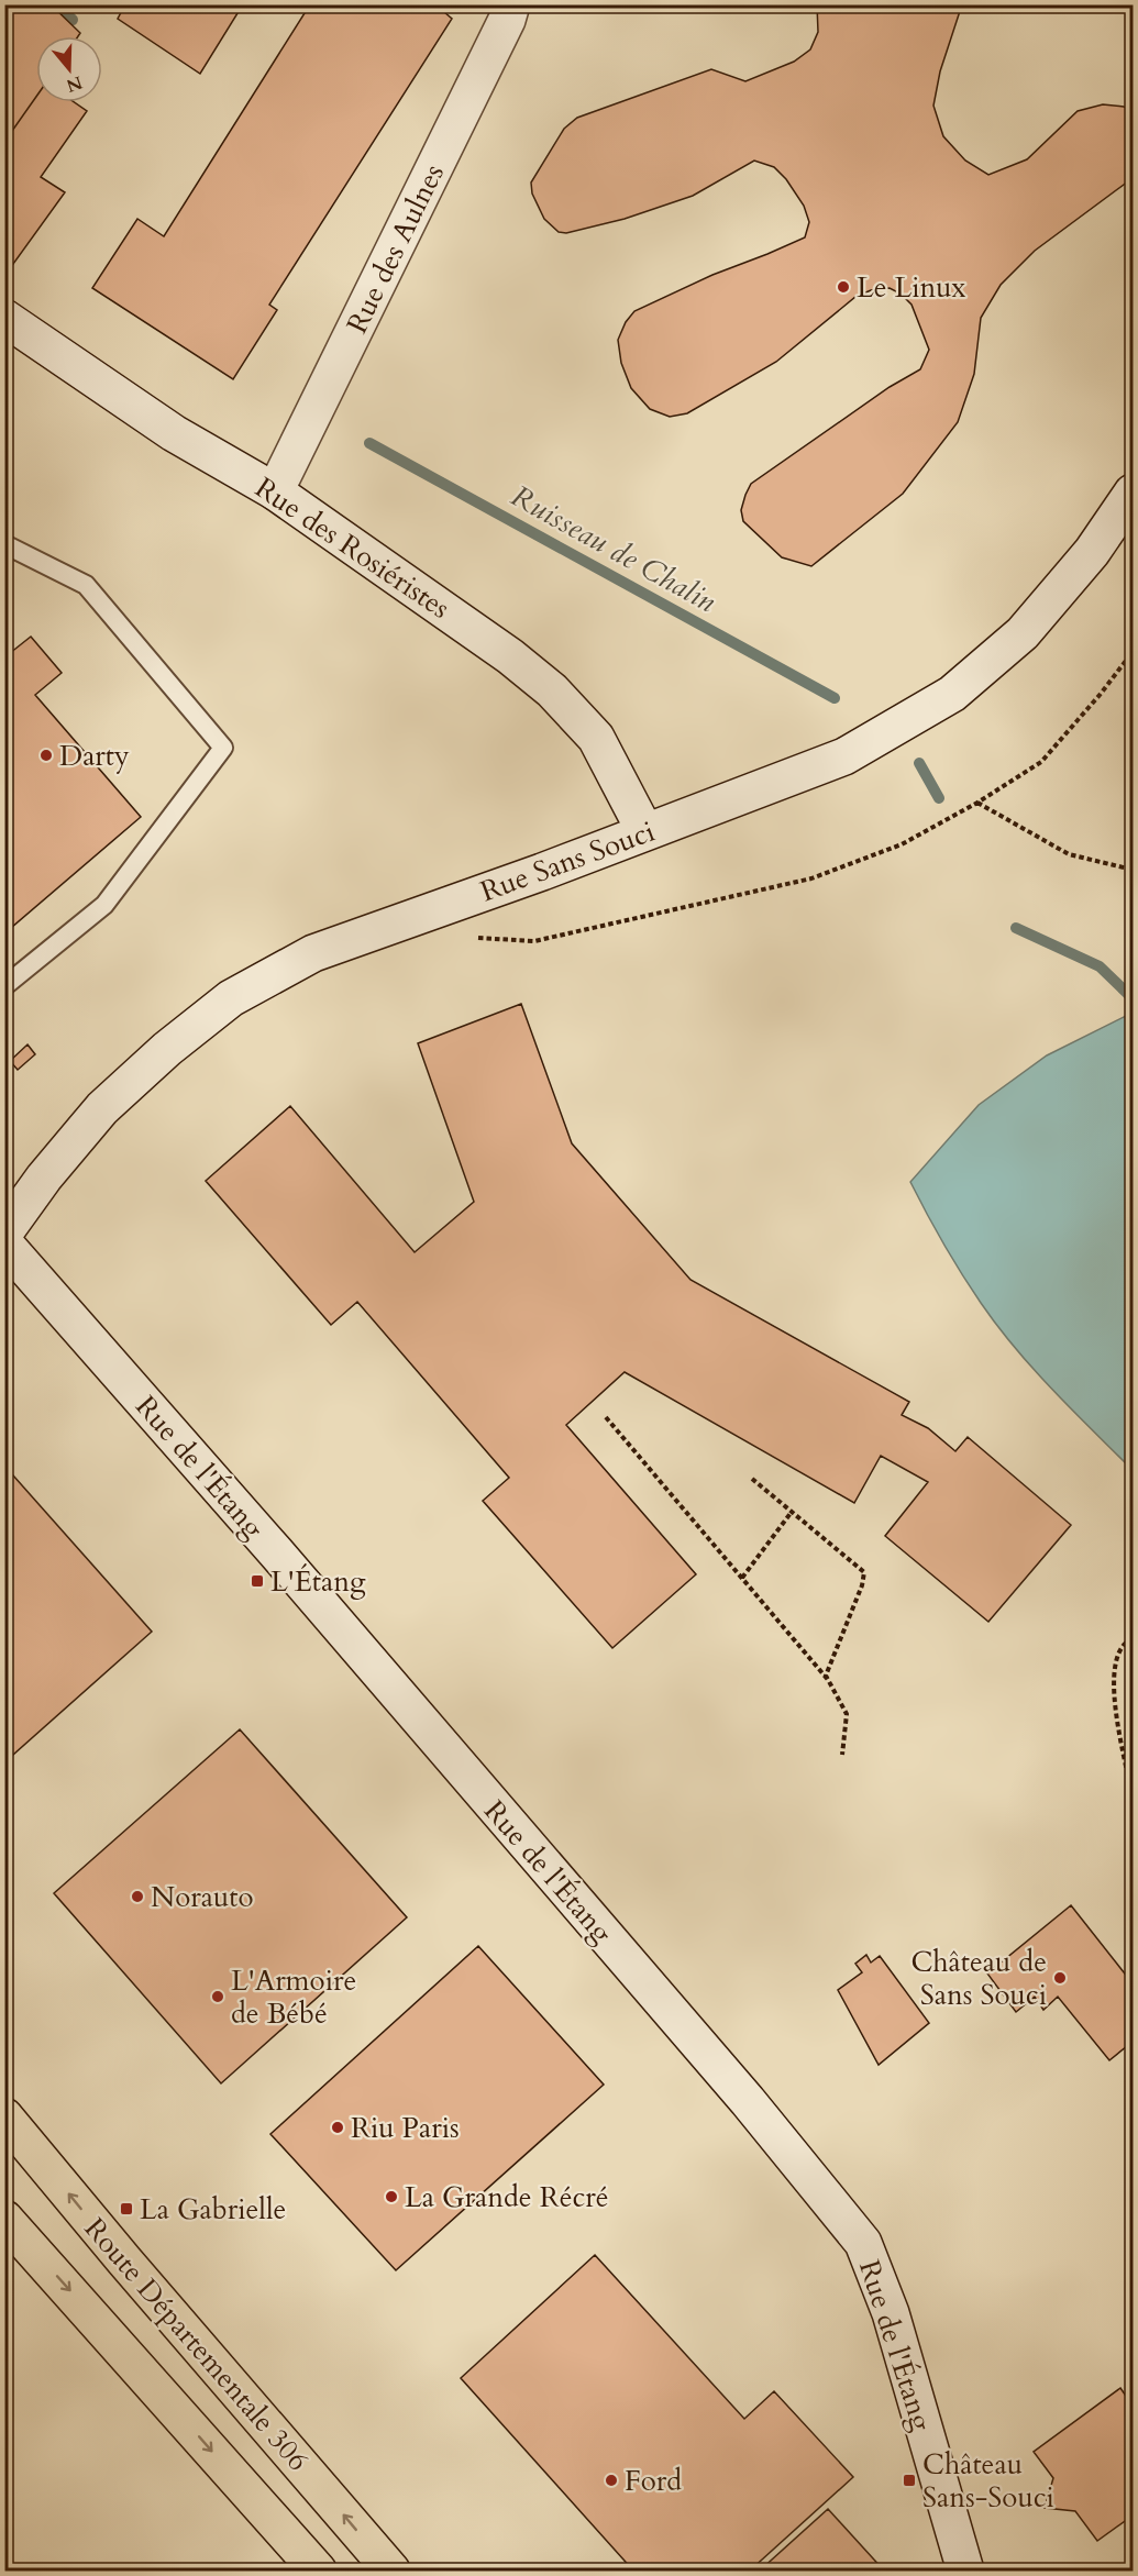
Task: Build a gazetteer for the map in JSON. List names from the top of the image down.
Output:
{
  "streets": {
    "main road": ["Route Départementale 306"],
    "street": [
      "Rue des Aulnes",
      "Rue des Rosiéristes",
      "Rue Sans Souci",
      "Rue de l'Étang"
    ]
  },
  "crossings": [
    ["Rue des Aulnes", "Rue des Rosiéristes"],
    ["Rue des Rosiéristes", "Rue Sans Souci"]
  ],
  "water": ["Ruisseau de Chalin"],
  "places": {
    "other": [
      "Le Linux",
      "Darty",
      "Norauto",
      "Château de Sans Souci",
      "L'Armoire de Bébé",
      "Riu Paris",
      "La Grande Récré",
      "Ford"
    ],
    "transit": ["L'Étang", "La Gabrielle", "Château Sans-Souci"]
  },
  "north": "bottom"
}
